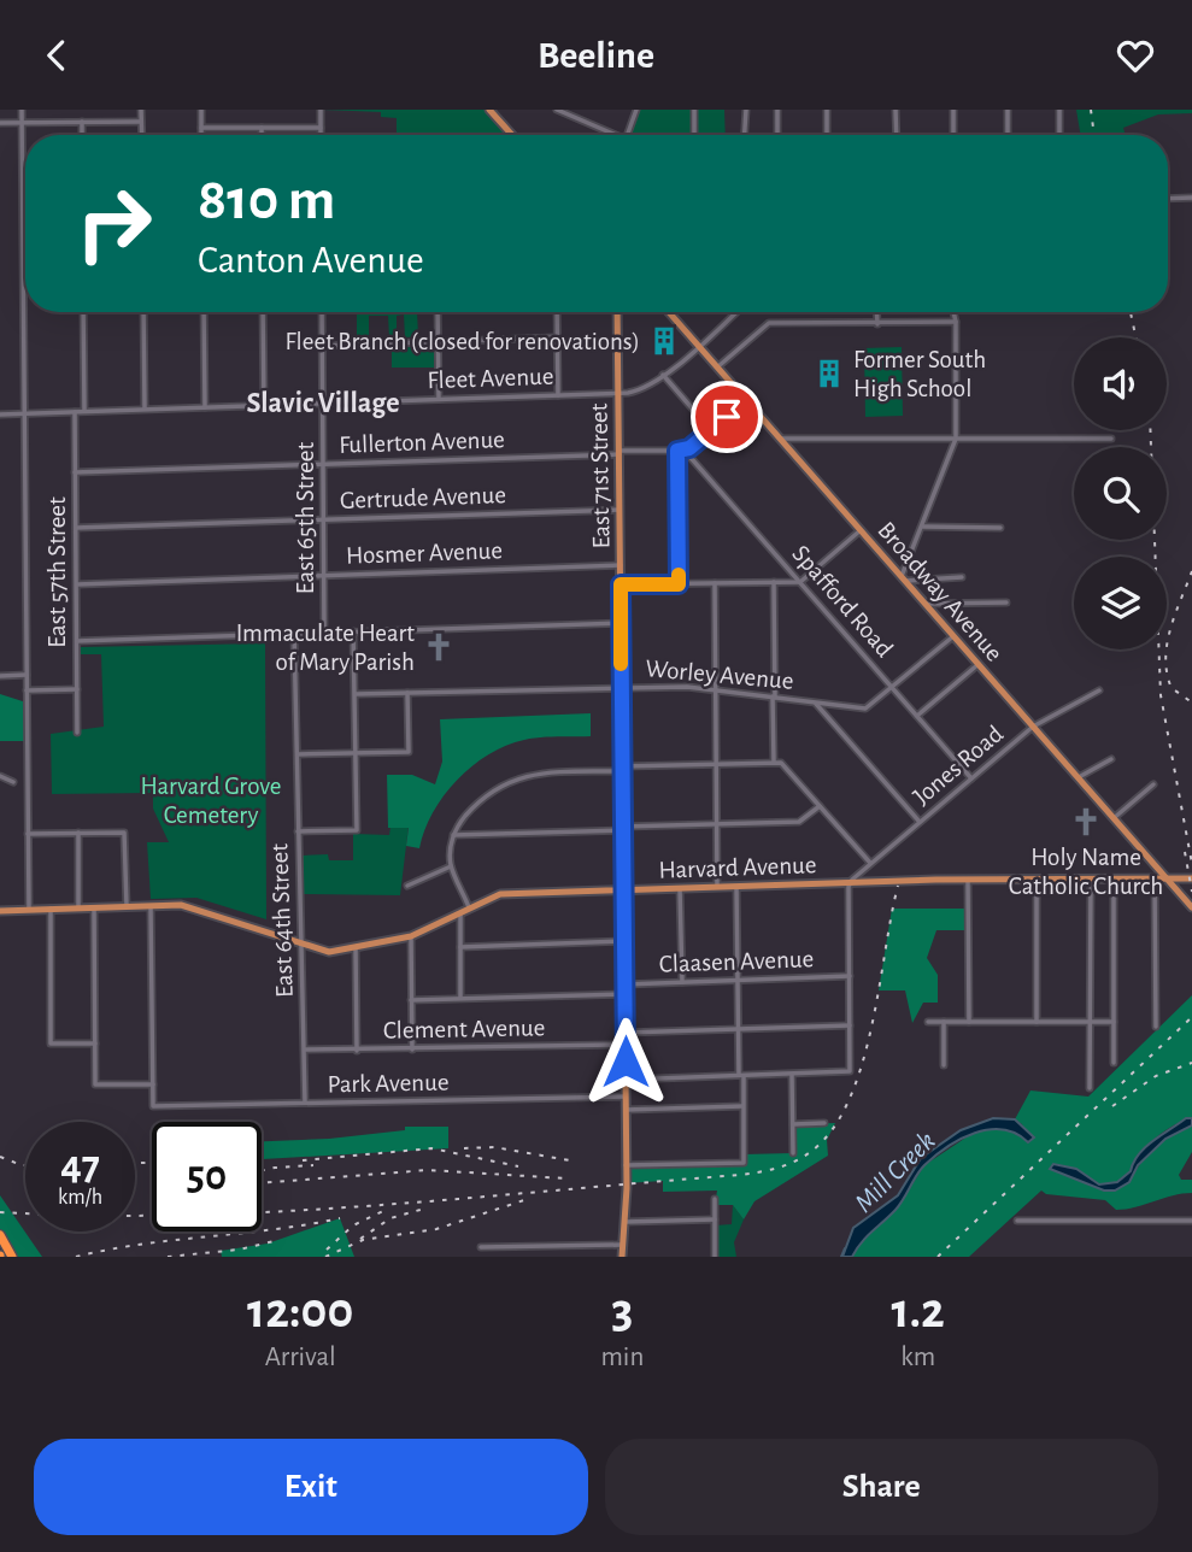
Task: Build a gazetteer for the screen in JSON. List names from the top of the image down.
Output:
{
  "streets": {
    "main road": ["East 71st Street", "Broadway Avenue", "Harvard Avenue"],
    "street": [
      "Fleet Avenue",
      "Fullerton Avenue",
      "Gertrude Avenue",
      "East 65th Street",
      "Hosmer Avenue",
      "East 57th Street",
      "Spafford Road",
      "Worley Avenue",
      "Jones Road",
      "East 64th Street",
      "Claasen Avenue",
      "Clement Avenue",
      "Park Avenue"
    ]
  },
  "crossings": [
    ["Fleet Avenue", "East 71st Street"],
    ["Fleet Avenue", "East 65th Street"],
    ["Fleet Avenue", "East 57th Street"],
    ["Fleet Avenue", "Broadway Avenue"],
    ["Fullerton Avenue", "East 71st Street"],
    ["Fullerton Avenue", "East 65th Street"],
    ["Fullerton Avenue", "East 57th Street"],
    ["Fullerton Avenue", "Spafford Road"],
    ["East 71st Street", "Gertrude Avenue"],
    ["East 71st Street", "Hosmer Avenue"],
    ["East 71st Street", "Worley Avenue"],
    ["East 71st Street", "Harvard Avenue"],
    ["East 71st Street", "Claasen Avenue"],
    ["East 71st Street", "Clement Avenue"],
    ["East 71st Street", "Park Avenue"],
    ["Gertrude Avenue", "East 65th Street"],
    ["Gertrude Avenue", "East 57th Street"],
    ["East 65th Street", "Hosmer Avenue"],
    ["Hosmer Avenue", "East 57th Street"],
    ["Broadway Avenue", "Worley Avenue"],
    ["Broadway Avenue", "Jones Road"],
    ["Broadway Avenue", "Harvard Avenue"],
    ["Spafford Road", "Worley Avenue"],
    ["Spafford Road", "Jones Road"],
    ["Jones Road", "Harvard Avenue"],
    ["Harvard Avenue", "East 64th Street"],
    ["East 64th Street", "Clement Avenue"],
    ["East 64th Street", "Park Avenue"]
  ],
  "districts": ["Slavic Village"],
  "water": ["Mill Creek"],
  "parks": ["Harvard Grove Cemetery"],
  "places": {
    "building": ["Fleet Branch (closed for renovations)", "Former South High School"],
    "church": ["Immaculate Heart of Mary Parish", "Holy Name Catholic Church"]
  },
  "page": {
    "header": "Beeline",
    "turn": ["810 m", "Canton Avenue"],
    "speed": "47 km/h",
    "limit": "50",
    "eta": [
      "12:00",
      "Arrival",
      "3",
      "min",
      "1.2",
      "km"
    ],
    "buttons": ["Exit", "Share"]
  }
}
